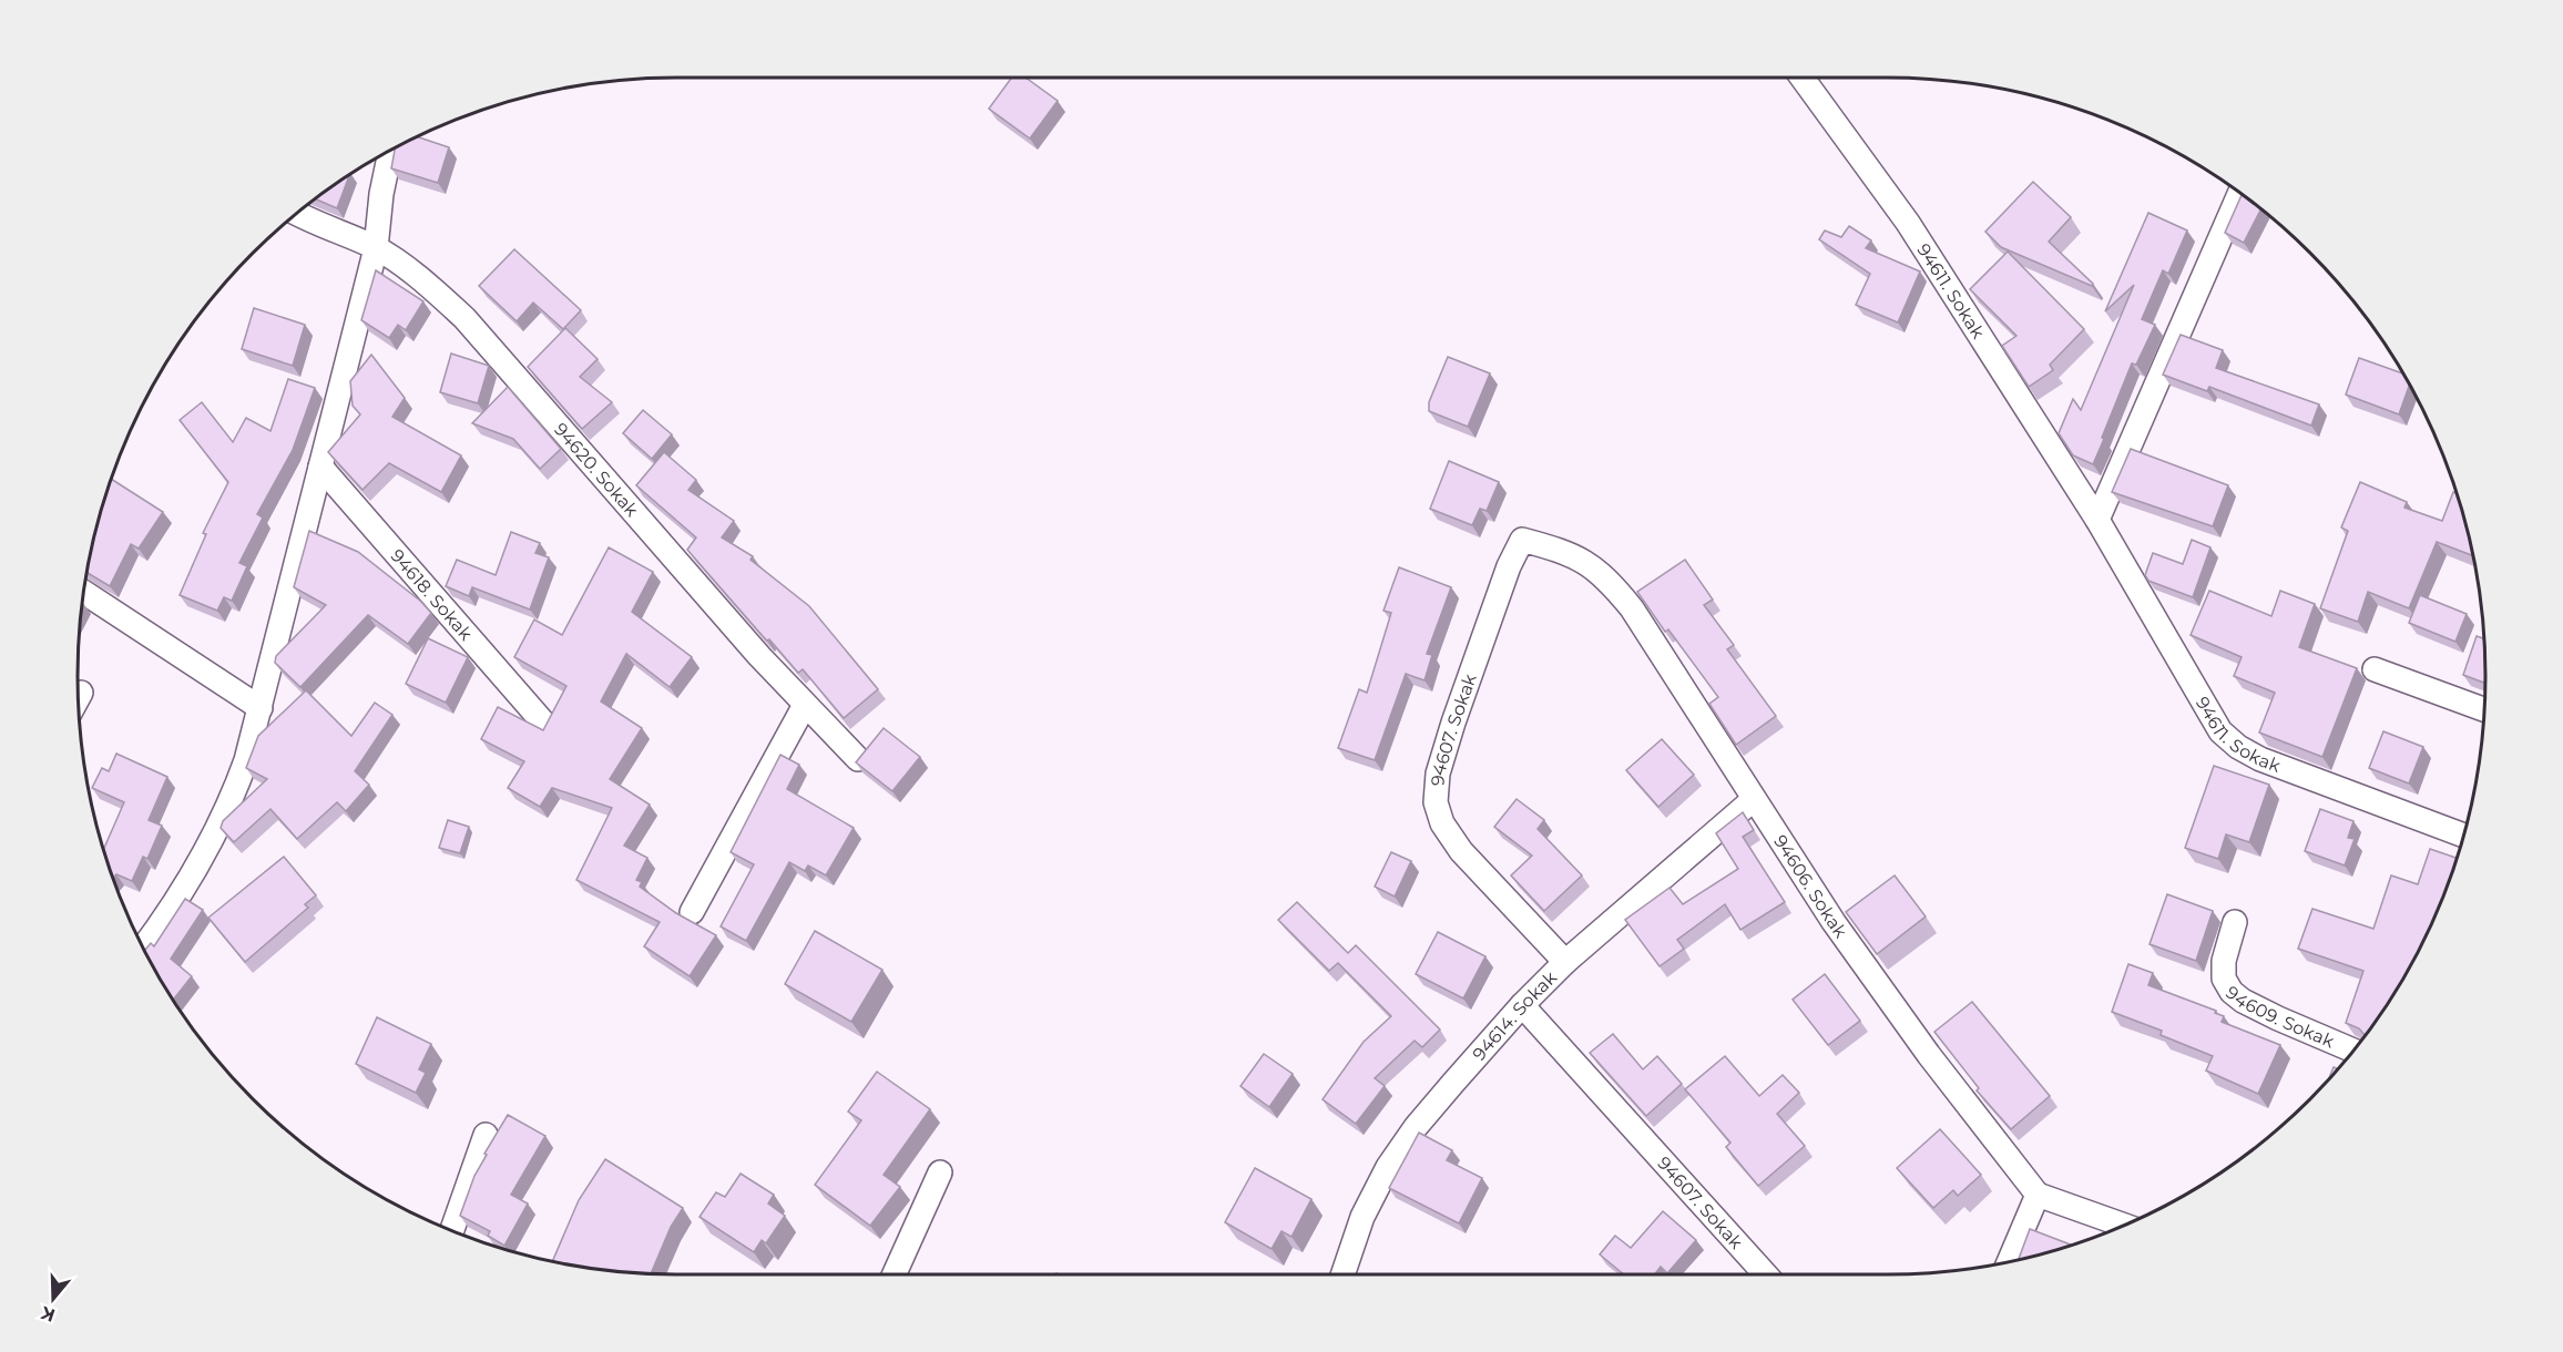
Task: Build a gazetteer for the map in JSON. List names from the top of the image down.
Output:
{
  "streets": {
    "street": [
      "94611. Sokak",
      "94620. Sokak",
      "94618. Sokak",
      "94607. Sokak",
      "94606. Sokak",
      "94609. Sokak",
      "94614. Sokak"
    ]
  },
  "crossings": [
    ["94607. Sokak", "94606. Sokak"],
    ["94607. Sokak", "94614. Sokak"],
    ["94606. Sokak", "94614. Sokak"]
  ],
  "north": "bottom"
}
